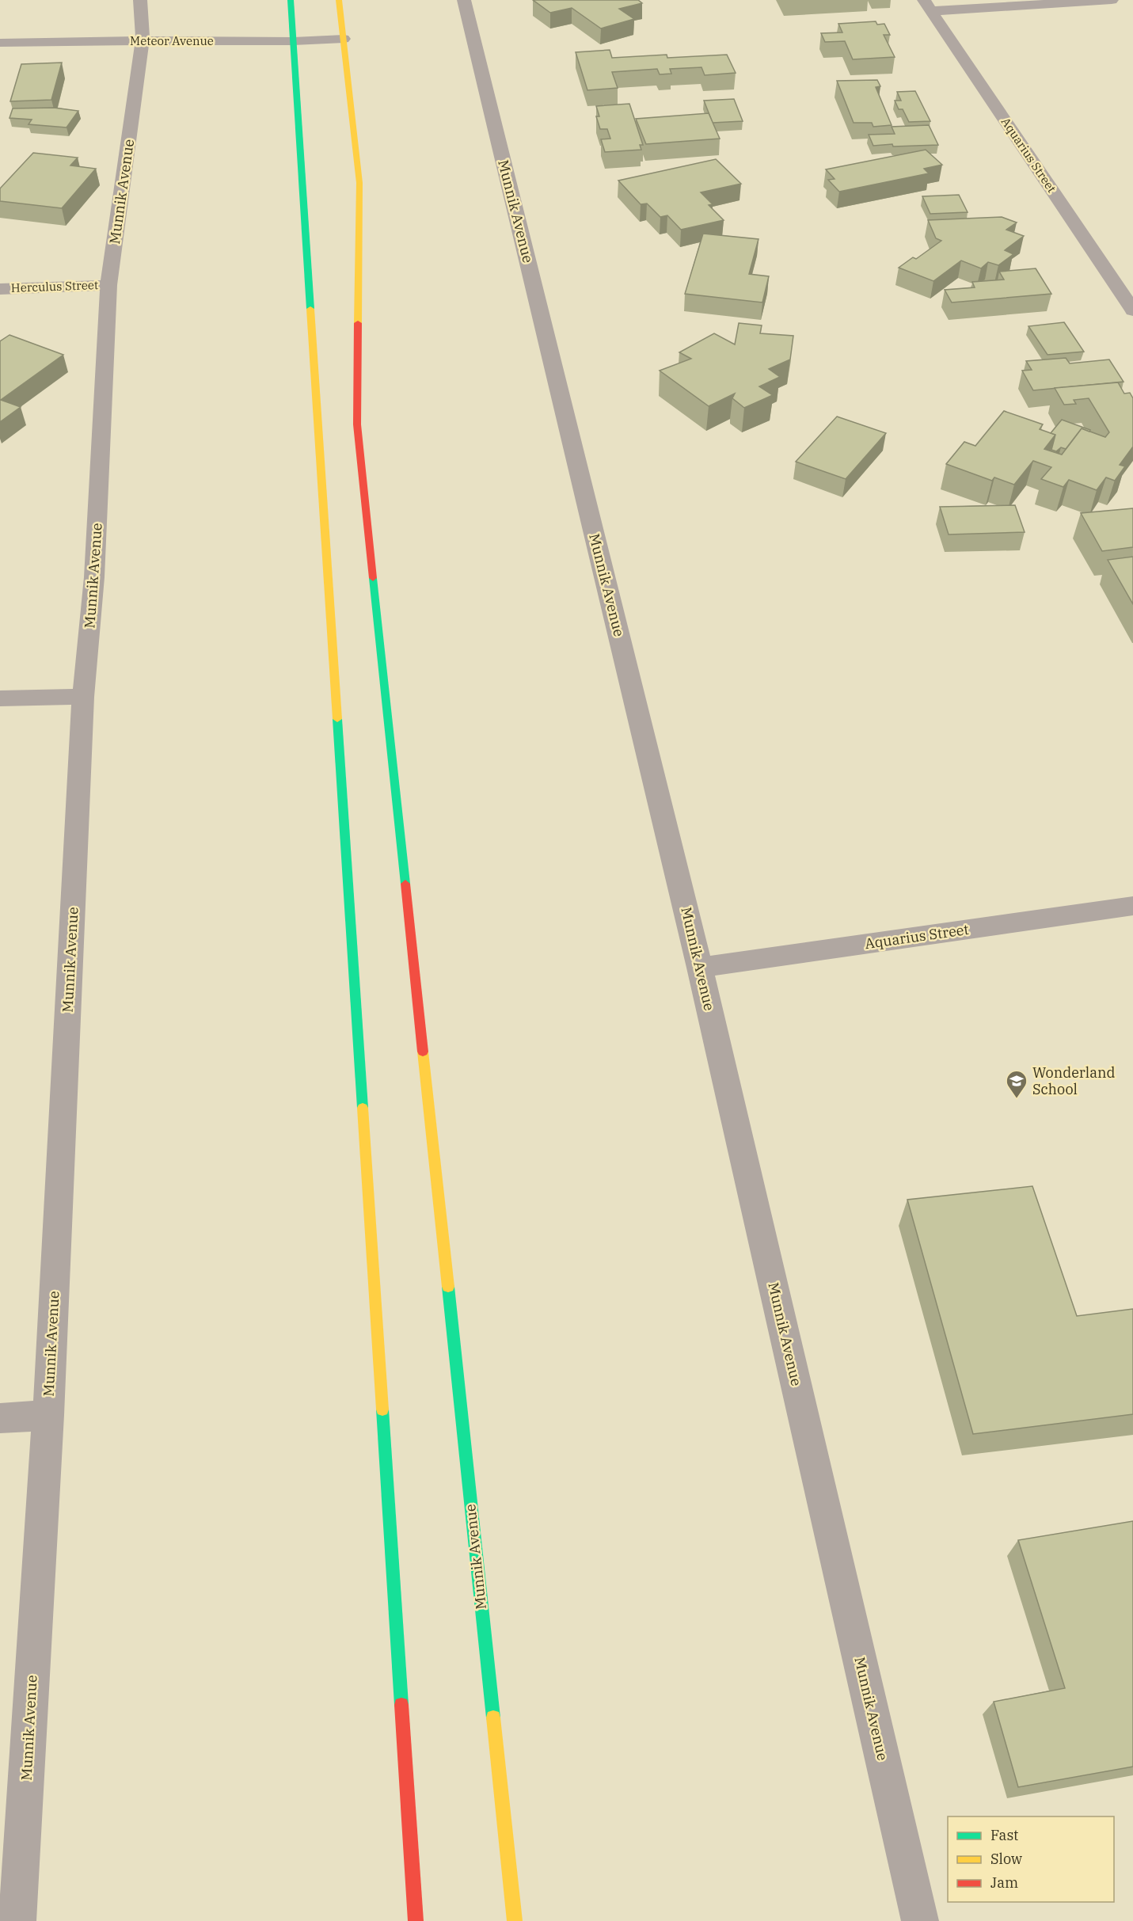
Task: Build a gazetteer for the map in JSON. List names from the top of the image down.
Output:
{
  "streets": {
    "main road": ["Munnik Avenue"],
    "street": ["Meteor Avenue", "Aquarius Street", "Herculus Street"]
  },
  "crossings": [
    ["Meteor Avenue", "Munnik Avenue"],
    ["Aquarius Street", "Munnik Avenue"],
    ["Munnik Avenue", "Herculus Street"]
  ],
  "places": {
    "school or university": ["Wonderland School"]
  },
  "legend": ["Fast", "Slow", "Jam"]
}
